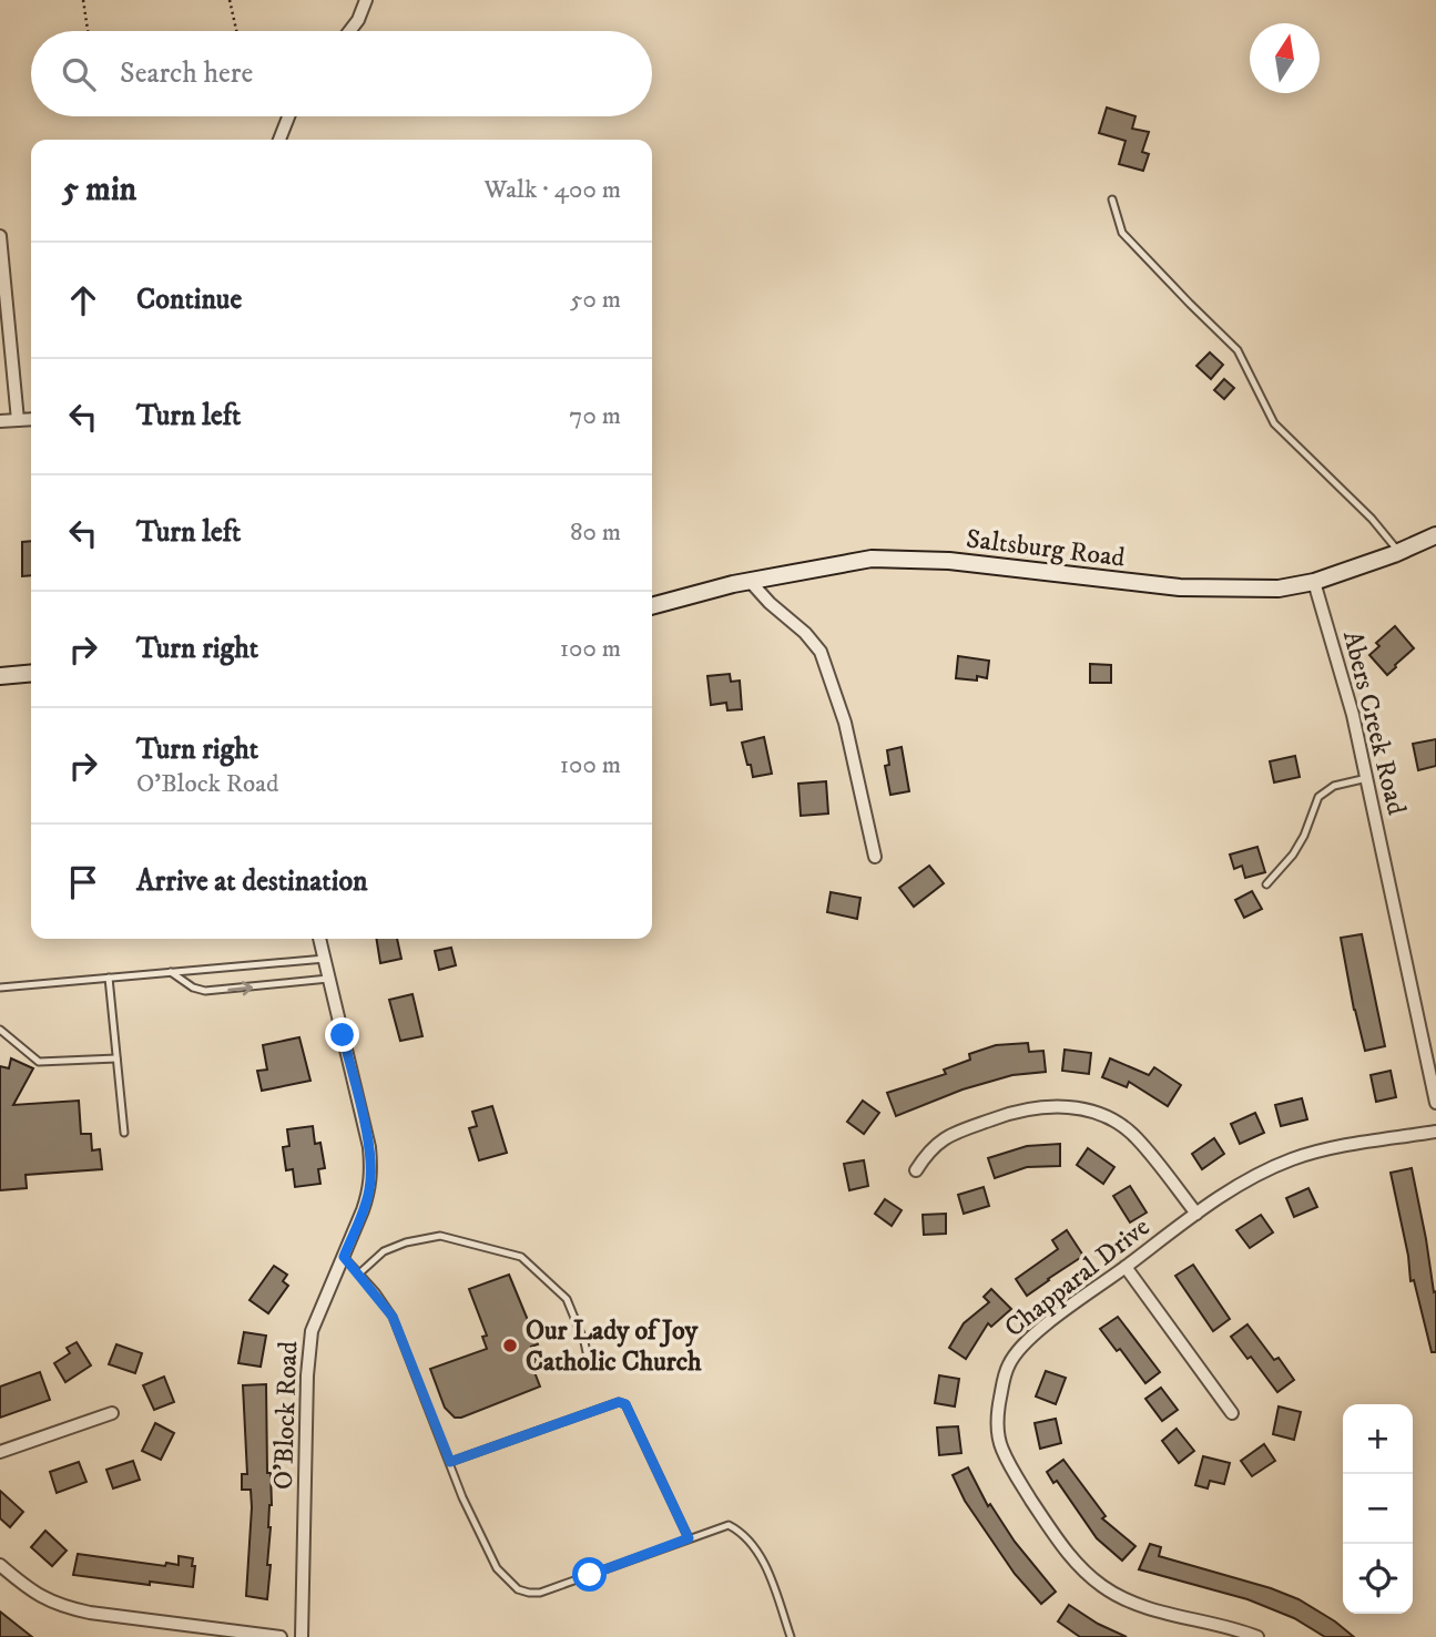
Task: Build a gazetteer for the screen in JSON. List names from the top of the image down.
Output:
{
  "streets": {
    "main road": ["Saltsburg Road"],
    "street": ["Abers Creek Road", "Chapparal Drive", "O'Block Road"]
  },
  "crossings": [
    ["Saltsburg Road", "Abers Creek Road"]
  ],
  "places": ["Our Lady of Joy Catholic Church"],
  "north": "top",
  "page": {
    "search": "Search here",
    "heading": ["5 min", "Walk · 400 m"],
    "list": [
      ["Continue", "50 m"],
      ["Turn left", "70 m"],
      ["Turn left", "80 m"],
      ["Turn right", "100 m"],
      ["Turn right", "O'Block Road", "100 m"],
      "Arrive at destination"
    ],
    "map_buttons": ["+", "−"]
  }
}
